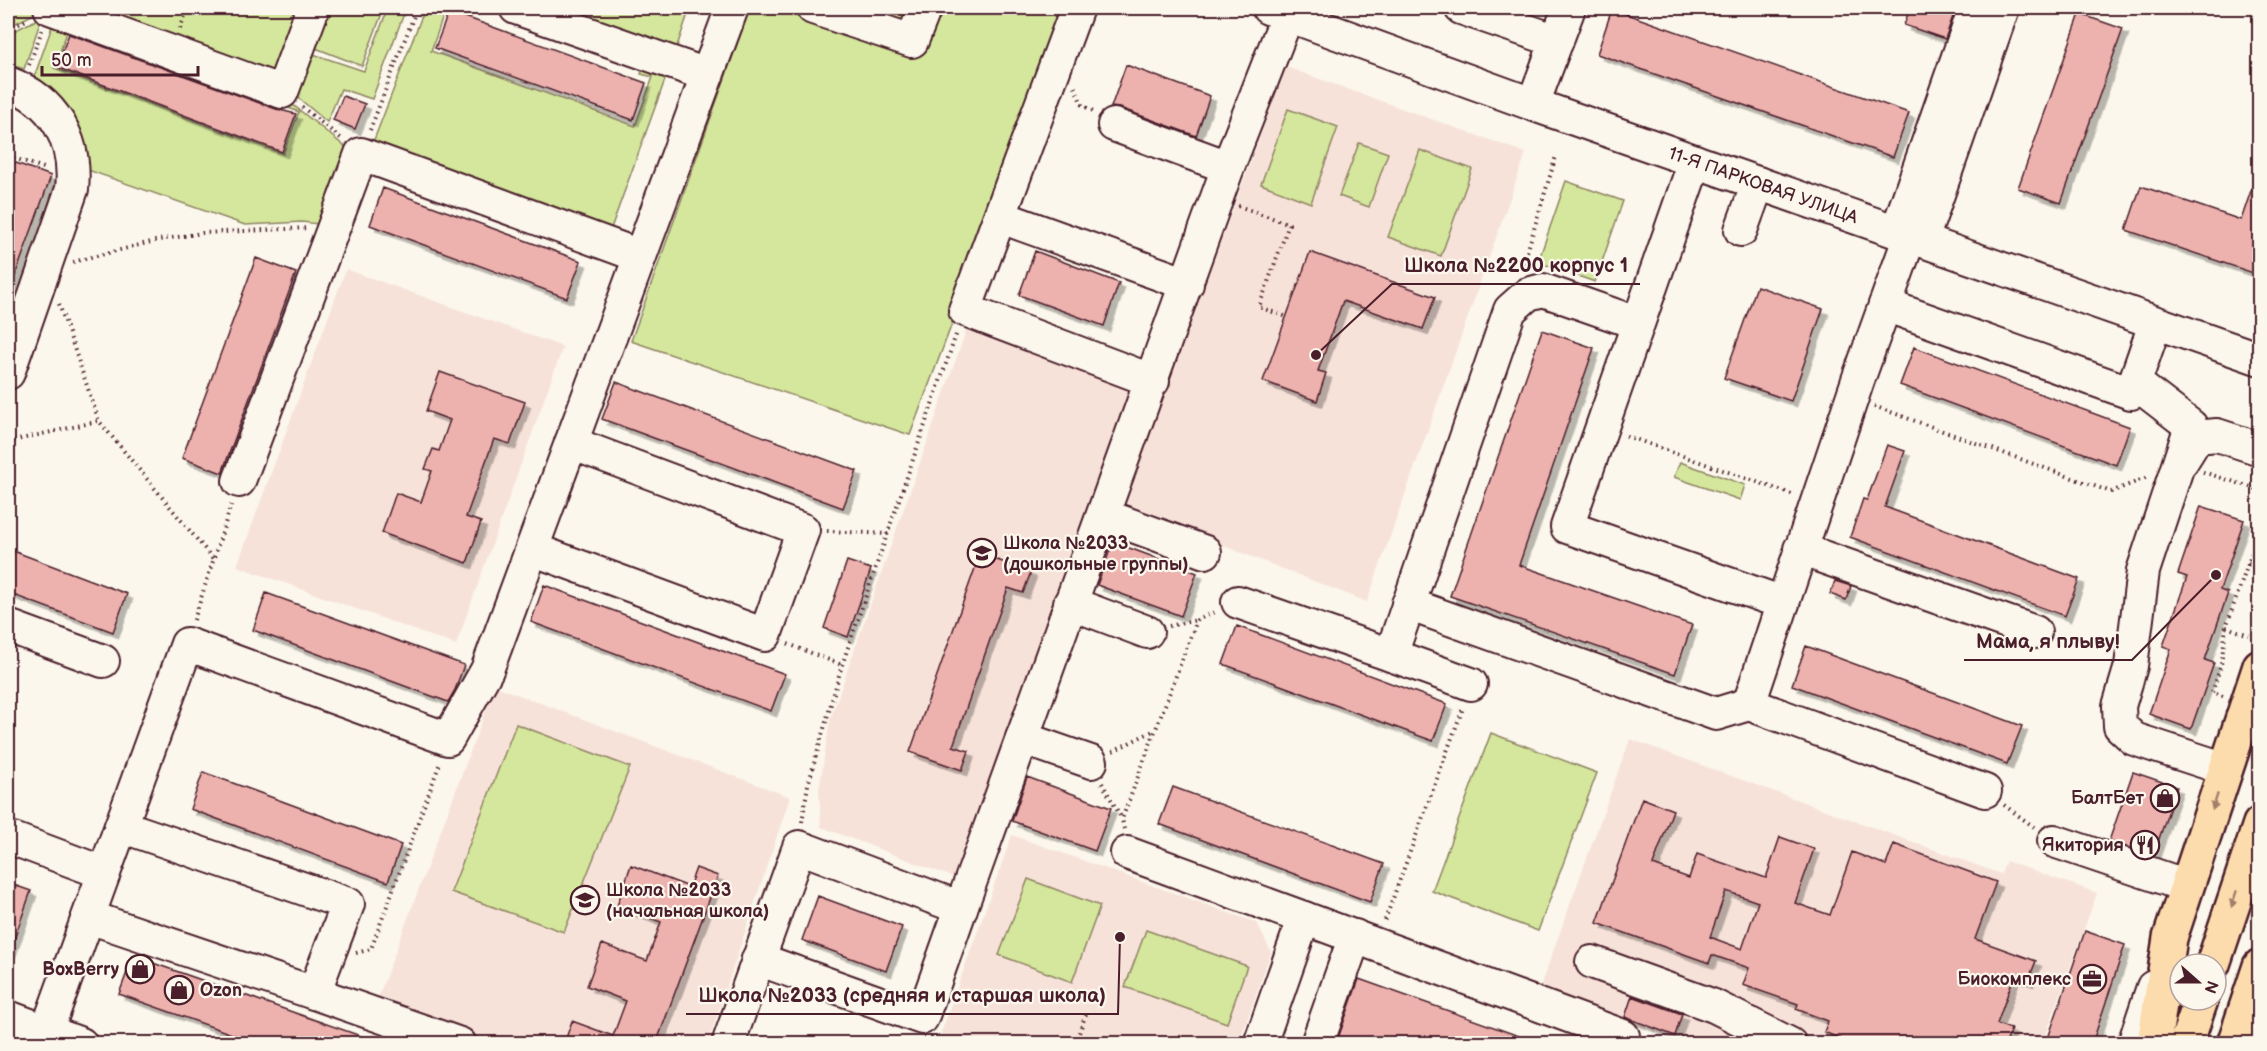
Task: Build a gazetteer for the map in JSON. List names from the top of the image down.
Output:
{
  "streets": {
    "street": ["11-Я ПАРКОВАЯ УЛИЦА"]
  },
  "places": {
    "other": ["Школа №2200 корпус 1", "Мама, я плыву!", "Школа №2033 (средняя и старшая школа)"],
    "school or university": ["Школа №2033 (дошкольные группы)", "Школа №2033 (начальная школа)"],
    "shop": ["БалтБет", "BoxBerry", "Ozon"],
    "restaurant": ["Якитория"],
    "office": ["Биокомплекс"]
  },
  "scale_bar": "50 m",
  "north": "right"
}
